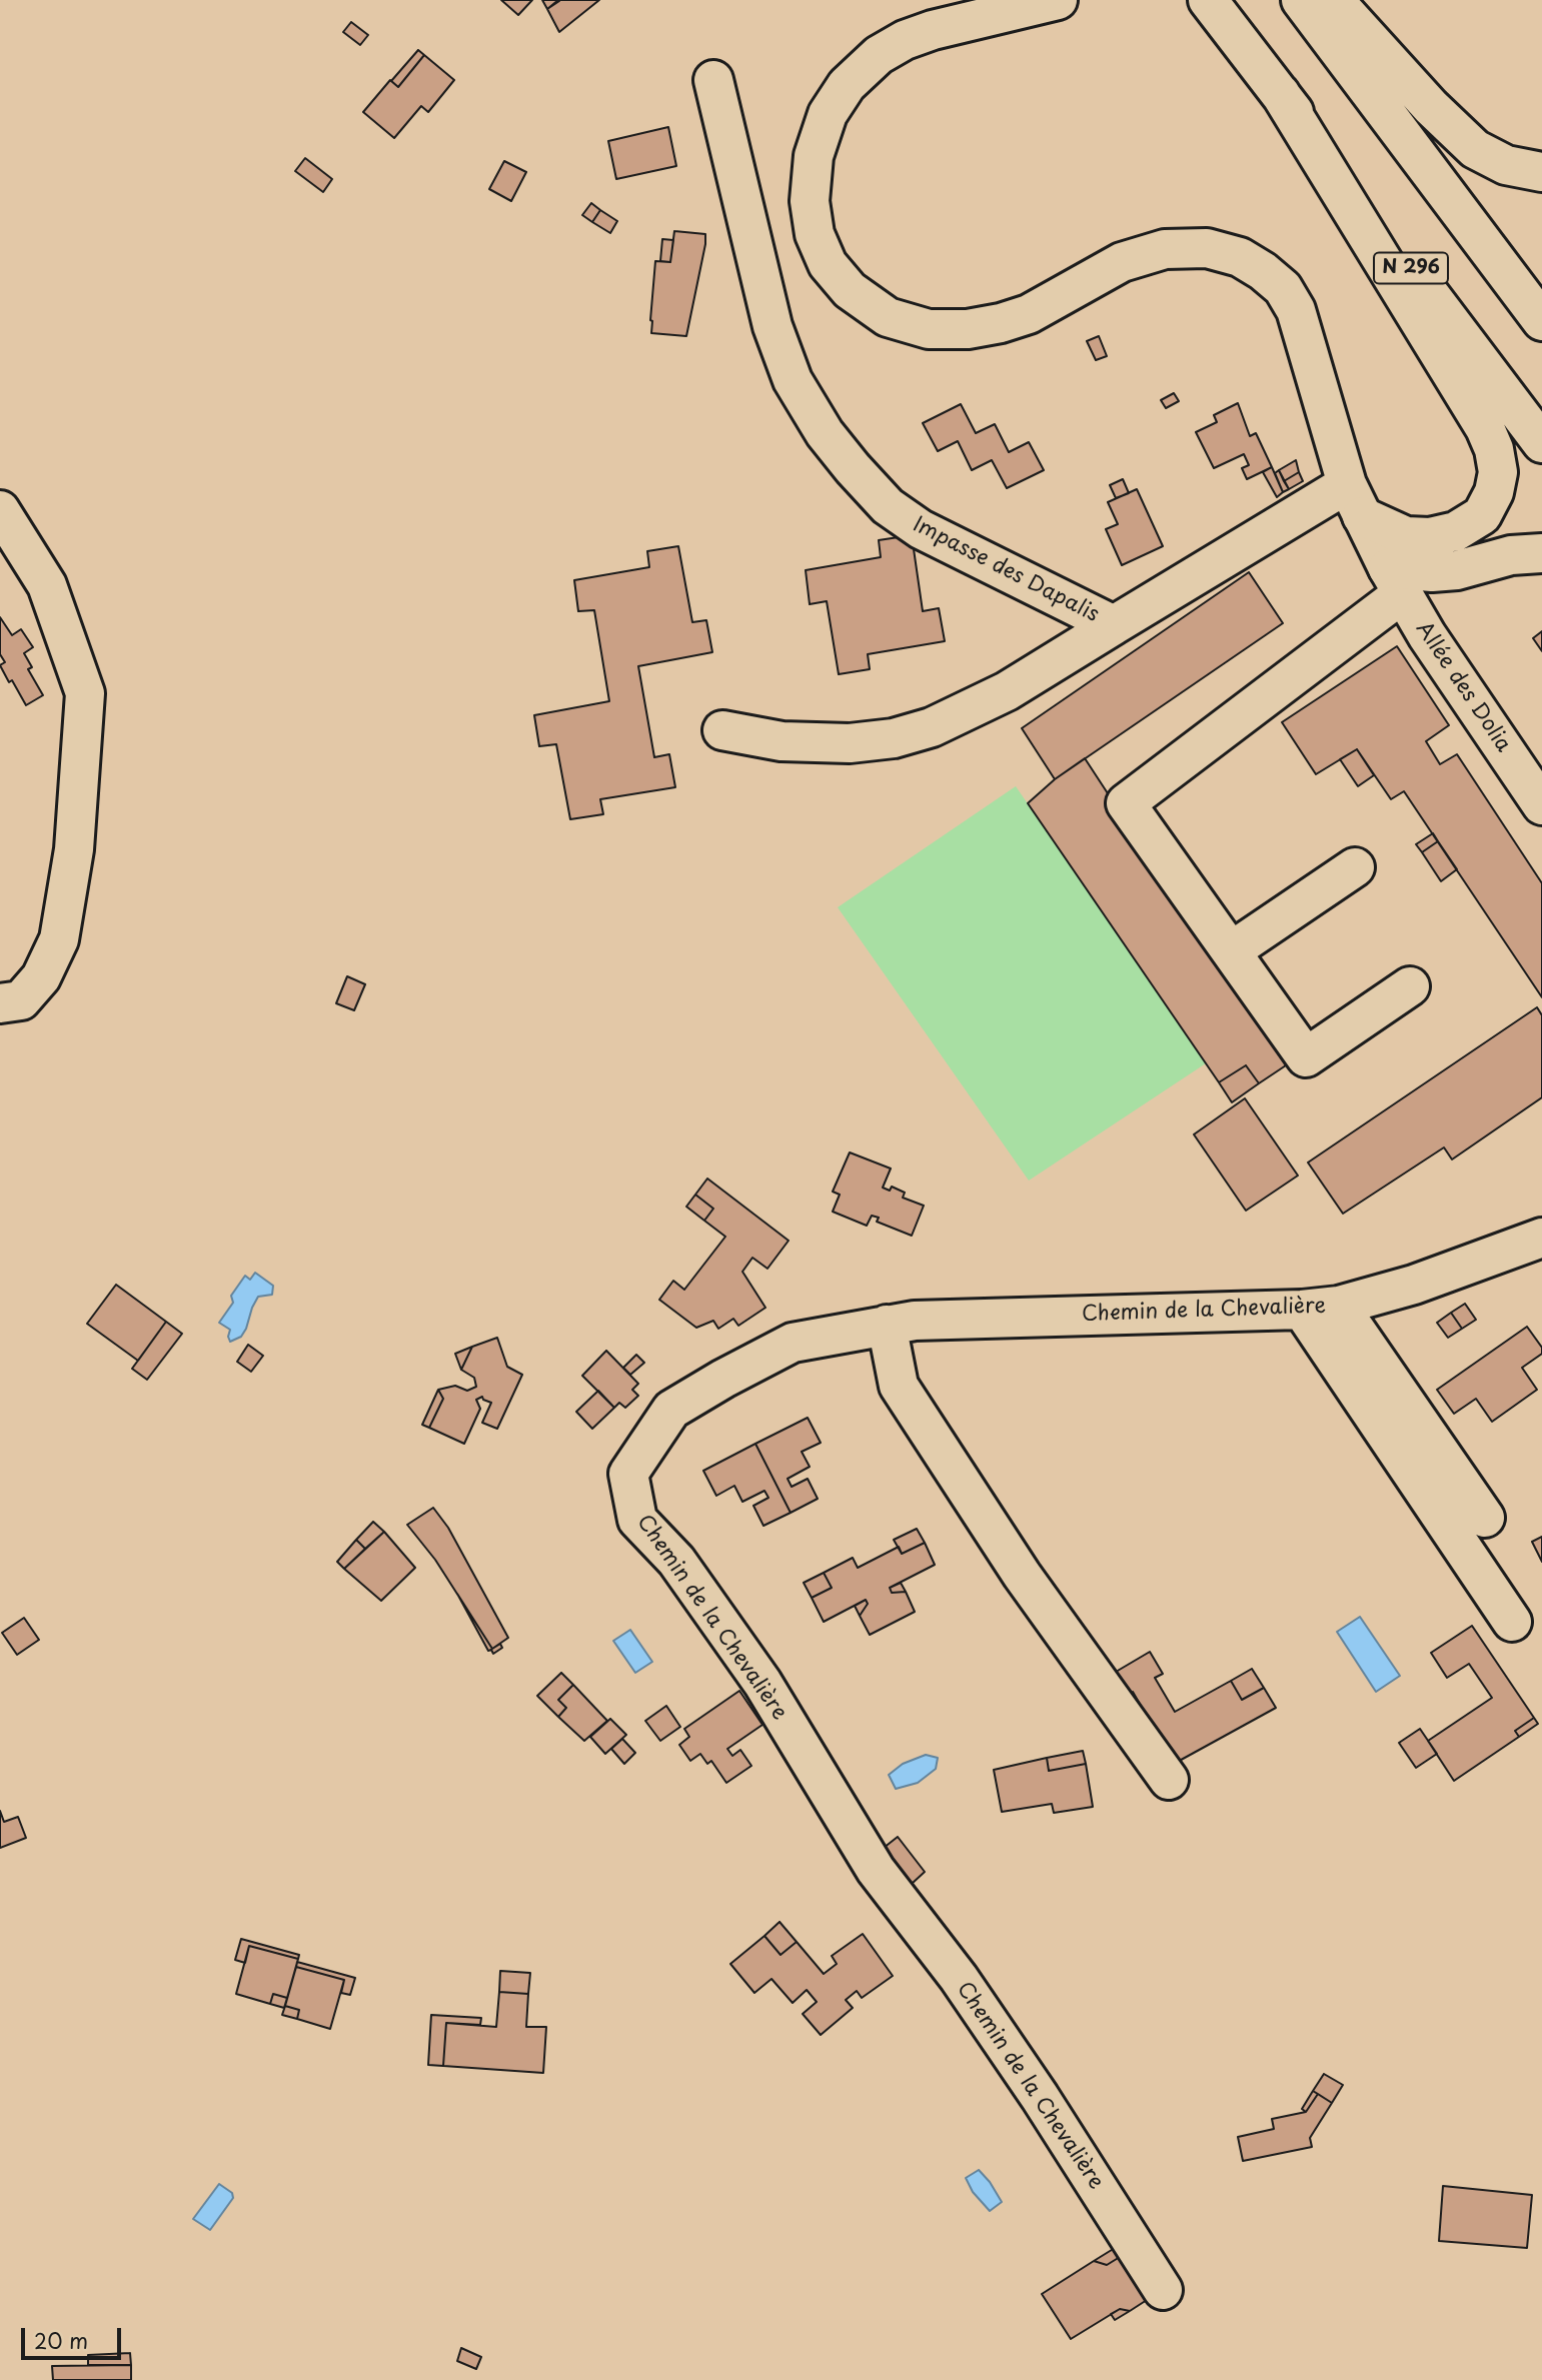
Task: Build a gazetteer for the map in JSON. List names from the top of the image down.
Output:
{
  "streets": {
    "main road": [
      "N 296",
      "Impasse des Dapalis",
      "Allée des Dolia",
      "Chemin de la Chevalière"
    ]
  },
  "crossings": [
    ["Impasse des Dapalis", "Allée des Dolia"]
  ],
  "scale_bar": "20 m"
}
